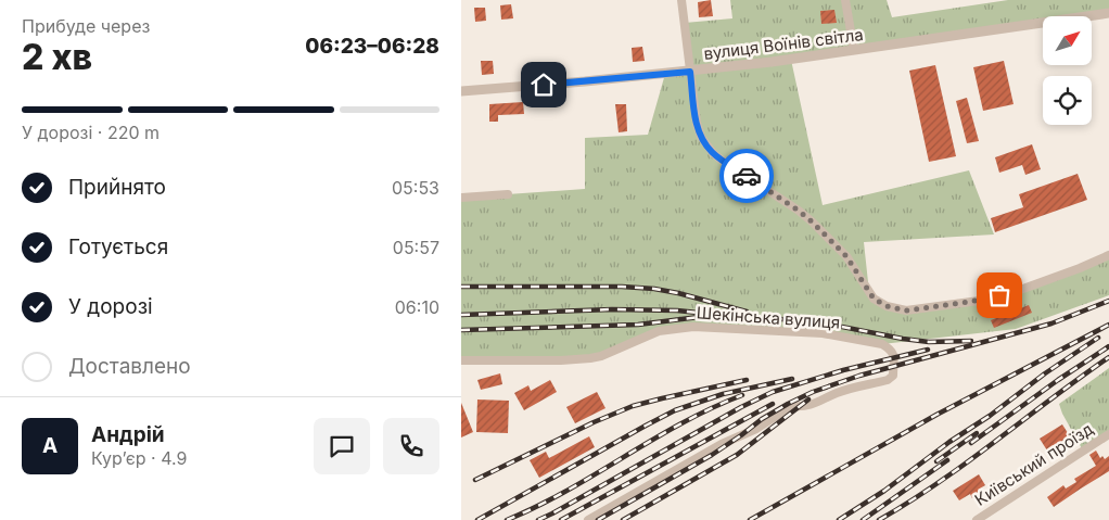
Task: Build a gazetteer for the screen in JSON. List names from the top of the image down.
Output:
{
  "streets": {
    "street": ["вулиця Воїнів світла", "Шекінська вулиця", "Київський проїзд"]
  },
  "north": "top right",
  "page": {
    "heading": ["2 хв", "Прибуде через", "06:23–06:28"],
    "panel": ["Андрій", "Кур’єр · 4.9"],
    "bar": "У дорозі · 220 m",
    "list": [
      ["Прийнято", "05:53"],
      ["Готується", "05:57"],
      ["У дорозі", "06:10"],
      "Доставлено"
    ],
    "round": "А"
  }
}
